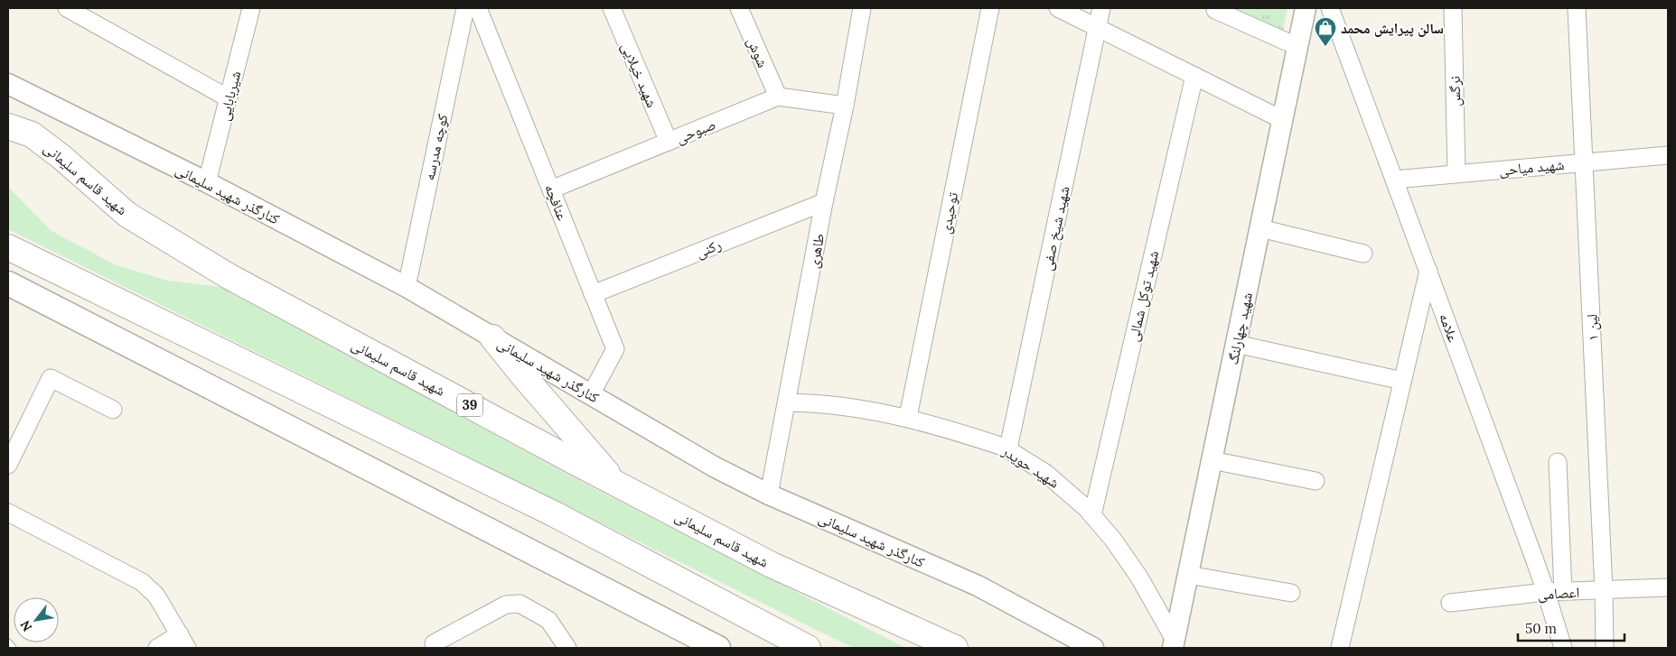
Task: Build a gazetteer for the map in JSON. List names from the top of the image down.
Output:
{
  "streets": {
    "highway": ["شهید قاسم سلیمانی", "39"],
    "street": [
      "شوش",
      "شهید خیلایی",
      "نرگس",
      "شیربابایی",
      "صبوحی",
      "کوچه مدرسه",
      "شهید میاحی",
      "کنارگذر شهید سلیمانی",
      "عنافچه",
      "توحیدی",
      "شهید شیخ صفی",
      "رکنی",
      "طاهری",
      "شهید توکل شمالی",
      "علامه",
      "لین ۱",
      "شهید چهارلنگ",
      "شهید حویدر",
      "اعصامی"
    ]
  },
  "crossings": [
    ["شوش", "صبوحی"],
    ["شهید خیلایی", "صبوحی"],
    ["نرگس", "شهید میاحی"],
    ["شیربابایی", "کنارگذر شهید سلیمانی"],
    ["صبوحی", "عنافچه"],
    ["کوچه مدرسه", "کنارگذر شهید سلیمانی"],
    ["شهید میاحی", "علامه"],
    ["شهید میاحی", "لین ۱"],
    ["کنارگذر شهید سلیمانی", "عنافچه"],
    ["کنارگذر شهید سلیمانی", "طاهری"],
    ["عنافچه", "رکنی"],
    ["توحیدی", "شهید حویدر"],
    ["شهید شیخ صفی", "شهید حویدر"],
    ["رکنی", "طاهری"],
    ["طاهری", "شهید حویدر"],
    ["شهید توکل شمالی", "شهید حویدر"],
    ["علامه", "اعصامی"],
    ["لین ۱", "اعصامی"],
    ["شهید چهارلنگ", "شهید حویدر"]
  ],
  "places": {
    "shop": ["سالن پیرایش محمد"]
  },
  "scale_bar": "50 m",
  "north": "bottom left"
}
